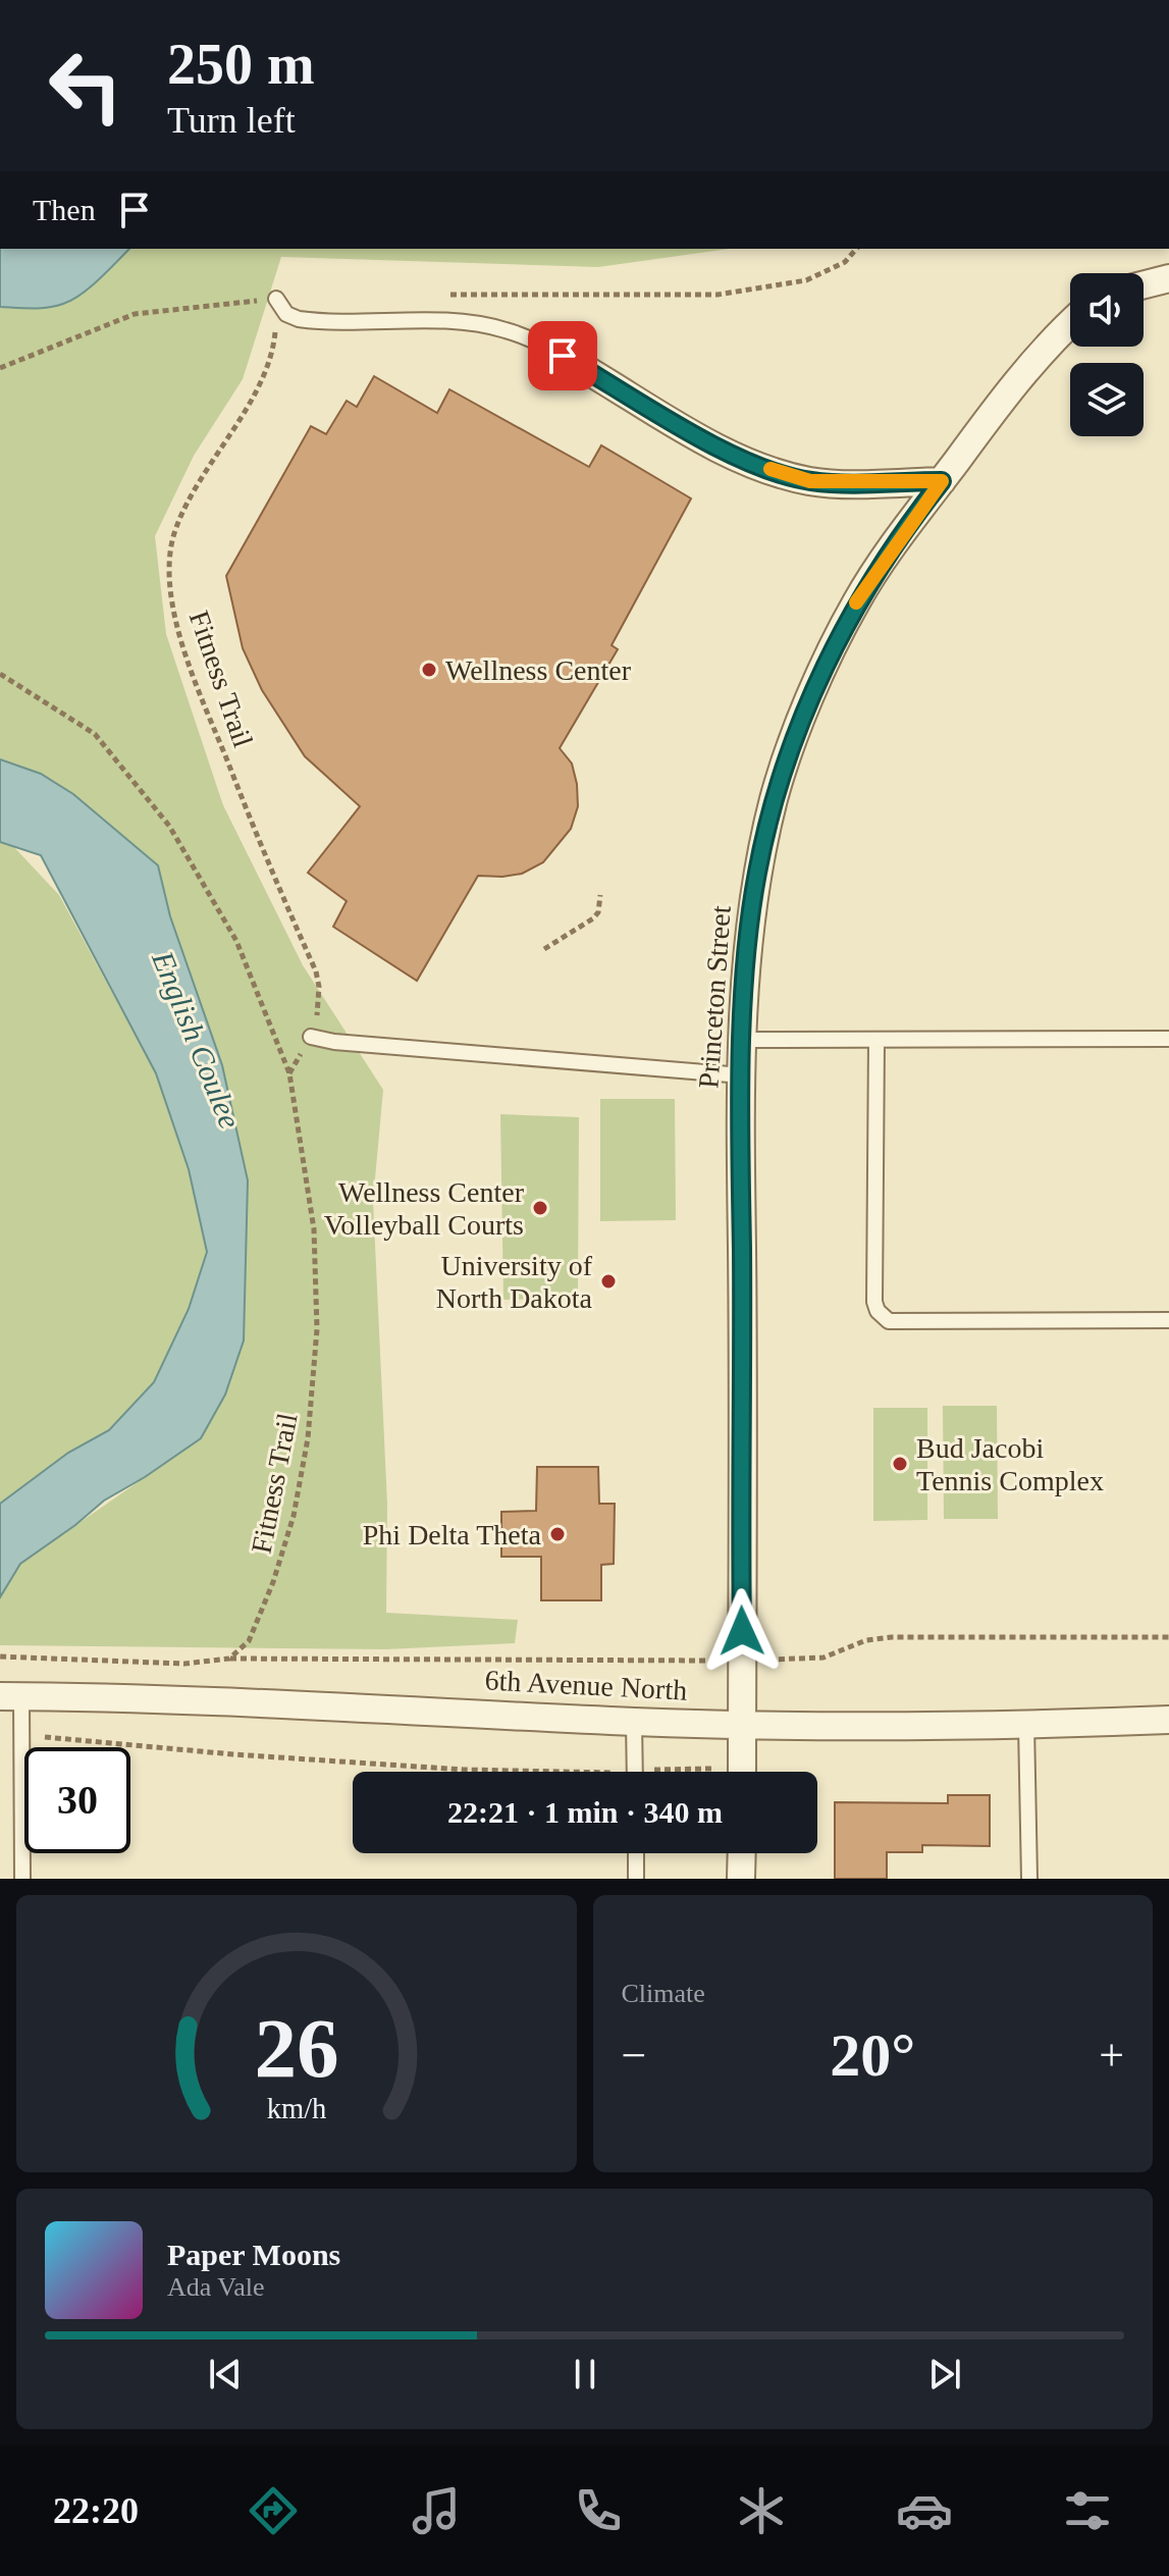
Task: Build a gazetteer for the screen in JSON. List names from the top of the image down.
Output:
{
  "streets": {
    "street": ["Princeton Street", "6th Avenue North"],
    "path": ["Fitness Trail"]
  },
  "crossings": [
    ["Princeton Street", "6th Avenue North"]
  ],
  "water": ["English Coulee"],
  "places": [
    "Wellness Center",
    "Wellness Center Volleyball Courts",
    "University of North Dakota",
    "Bud Jacobi Tennis Complex",
    "Phi Delta Theta"
  ],
  "page": {
    "turn": ["250 m", "Turn left"],
    "then": "Then",
    "limit": "30",
    "trip": "22:21 · 1 min · 340 m",
    "tile": "Climate",
    "heat": ["−", "20°", "+"],
    "song": ["Paper Moons", "Ada Vale"],
    "tabs": "22:20",
    "gauge": ["26", "km/h"]
  }
}
